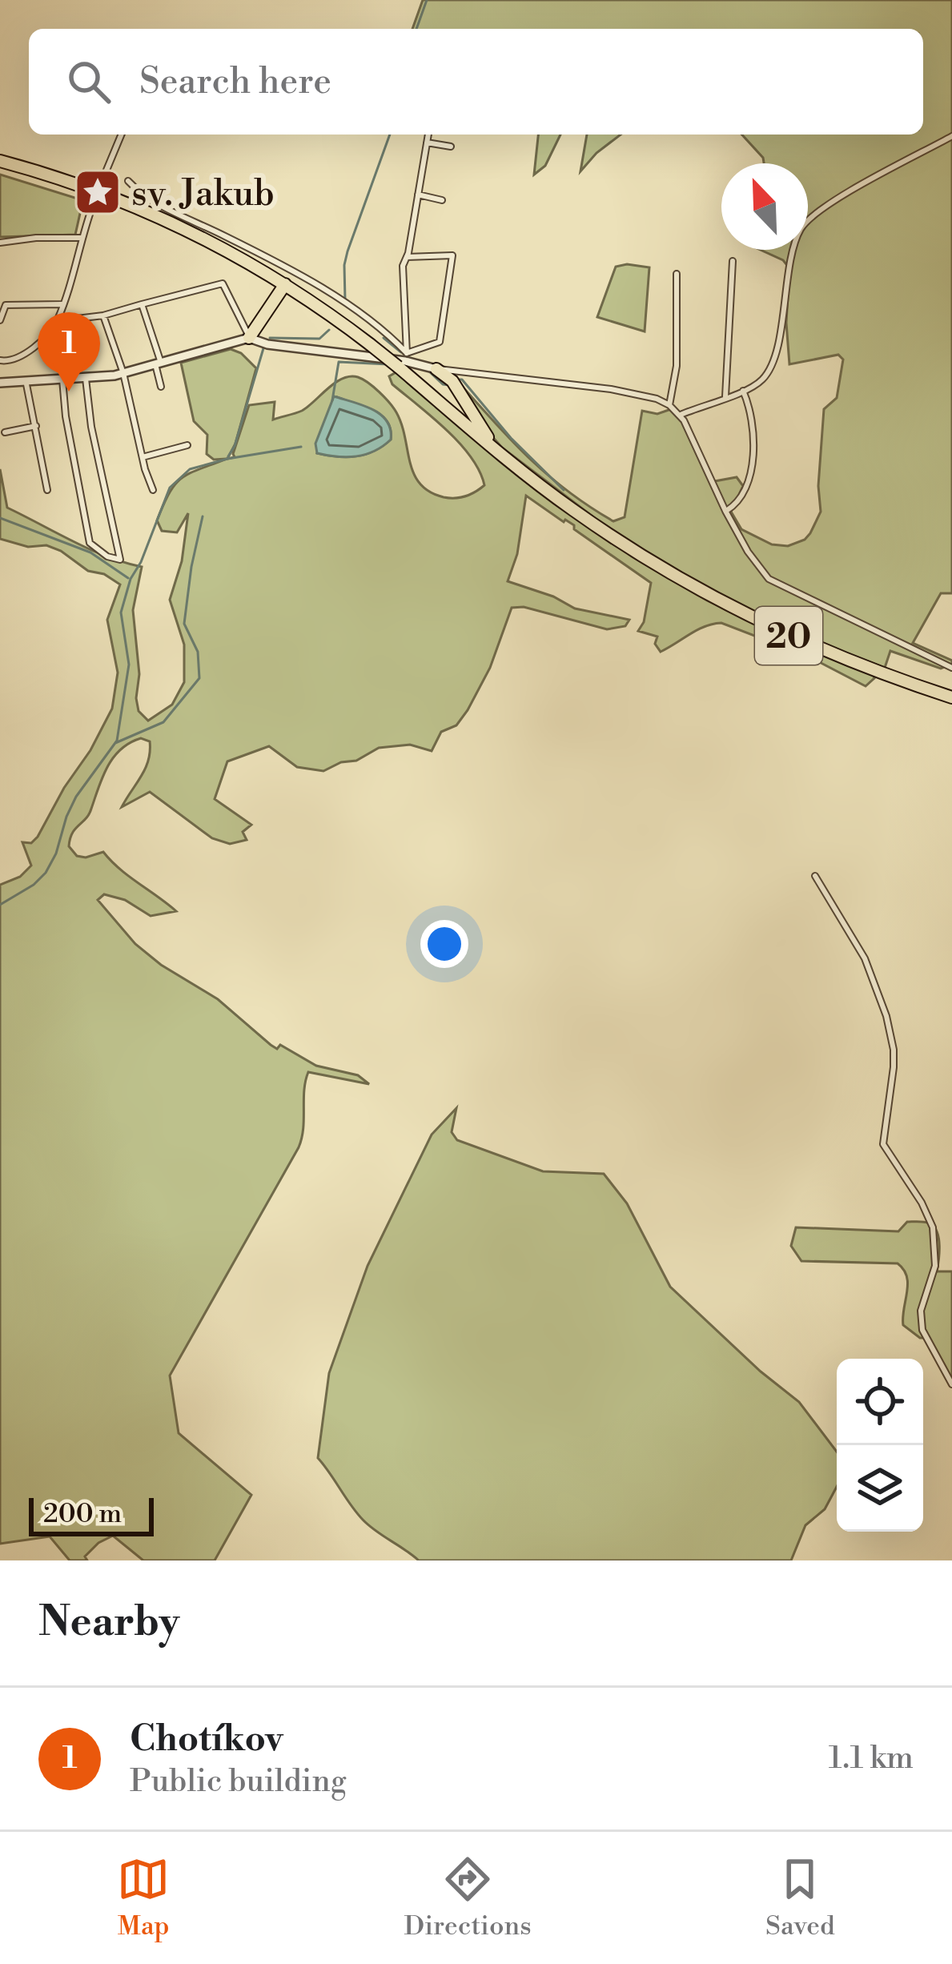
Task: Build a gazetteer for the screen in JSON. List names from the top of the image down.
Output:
{
  "streets": {
    "main road": ["20"]
  },
  "places": {
    "place": ["sv. Jakub"]
  },
  "scale_bar": "200 m",
  "north": "top left",
  "page": {
    "search": "Search here",
    "pins": "1",
    "scale": "200 m",
    "heading": "Nearby",
    "list": [
      {
        "mark": "1",
        "name": "Chotíkov",
        "note": "Public building",
        "value": "1.1 km"
      }
    ],
    "nav": ["Map", "Directions", "Saved"]
  }
}
